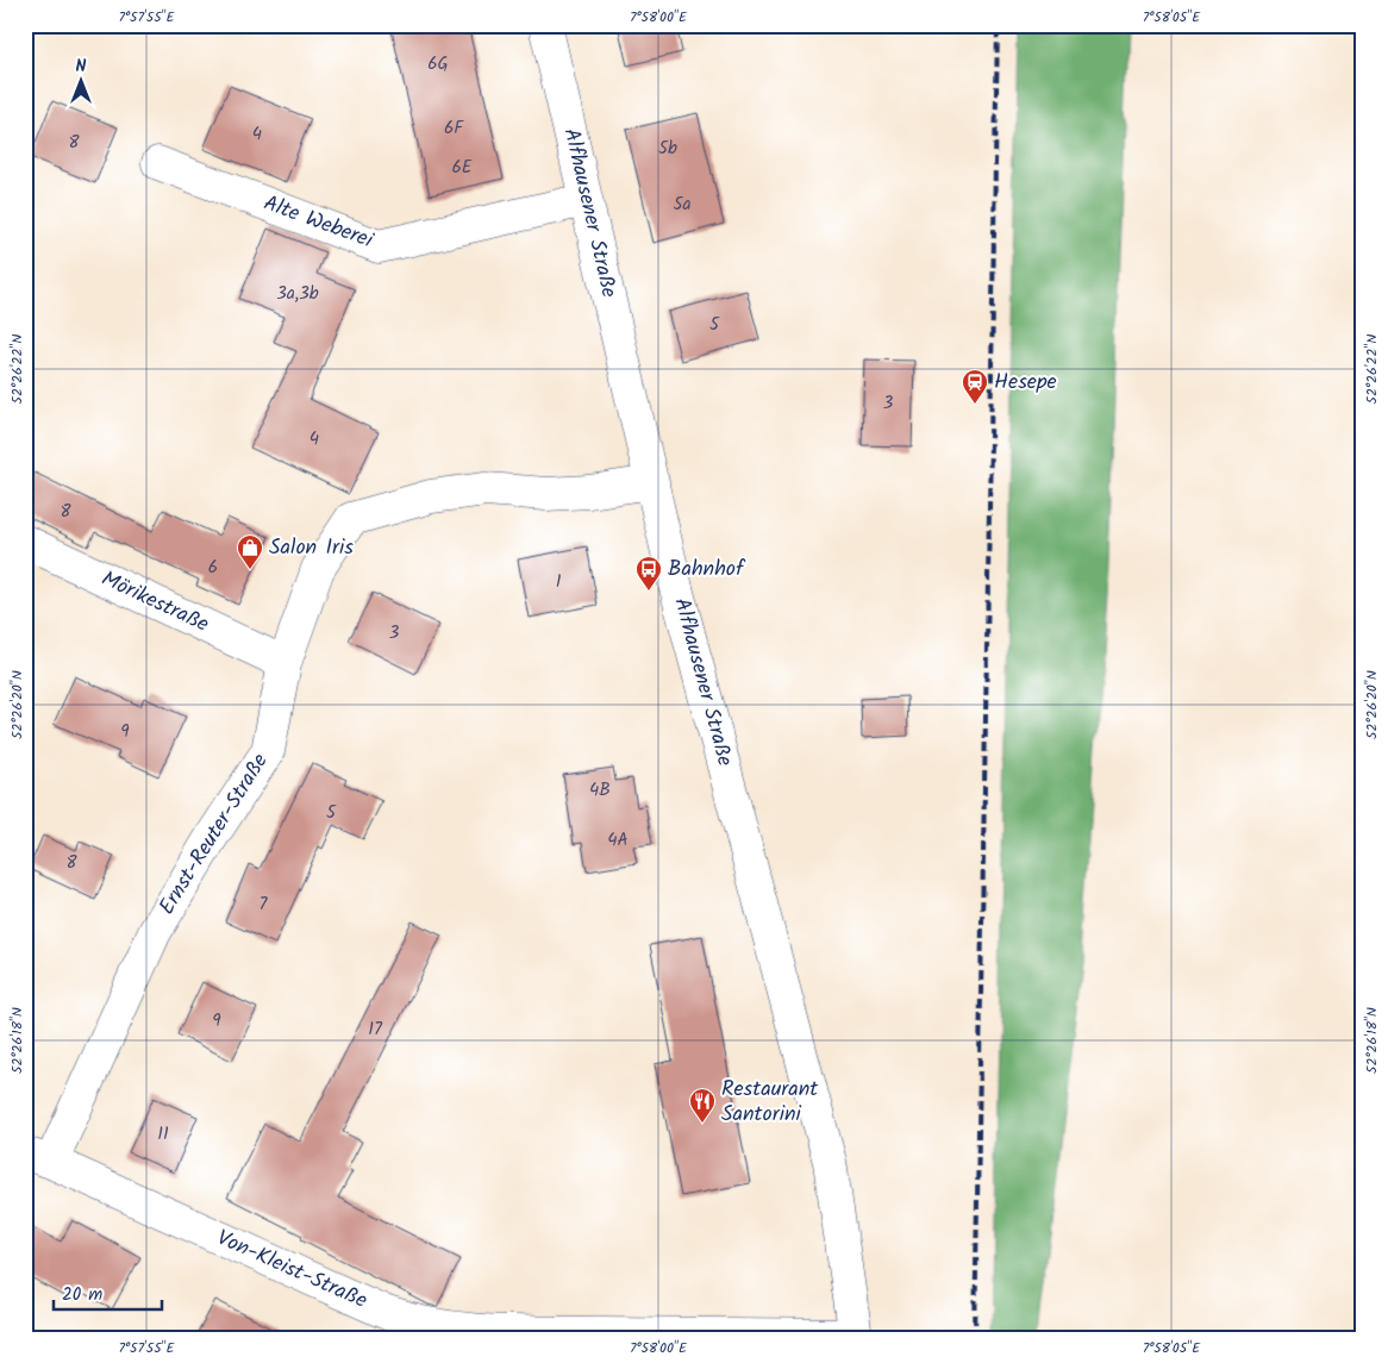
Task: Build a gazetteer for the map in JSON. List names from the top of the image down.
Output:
{
  "streets": {
    "street": [
      "Alfhausener Straße",
      "Alte Weberei",
      "Mörikestraße",
      "Ernst-Reuter-Straße",
      "Von-Kleist-Straße"
    ]
  },
  "crossings": [
    ["Alfhausener Straße", "Alte Weberei"],
    ["Alfhausener Straße", "Ernst-Reuter-Straße"],
    ["Alfhausener Straße", "Von-Kleist-Straße"],
    ["Mörikestraße", "Ernst-Reuter-Straße"],
    ["Ernst-Reuter-Straße", "Von-Kleist-Straße"]
  ],
  "places": {
    "station": ["Hesepe"],
    "shop": ["Salon Iris"],
    "bus stop": ["Bahnhof"],
    "restaurant": ["Restaurant Santorini"]
  },
  "house_numbers": [
    "6G",
    "6F",
    "4",
    "8",
    "5b",
    "6E",
    "5a",
    "3a,3b",
    "5",
    "3",
    "4",
    "8",
    "6",
    "1",
    "3",
    "9",
    "4B",
    "5",
    "4A",
    "8",
    "7",
    "9",
    "17",
    "11"
  ],
  "scale_bar": "20 m",
  "north": "top",
  "coordinates": [
    "7°57'55\"E",
    "7°58'00\"E",
    "7°58'05\"E",
    "52°26'22\"N",
    "52°26'20\"N",
    "52°26'18\"N"
  ]
}
